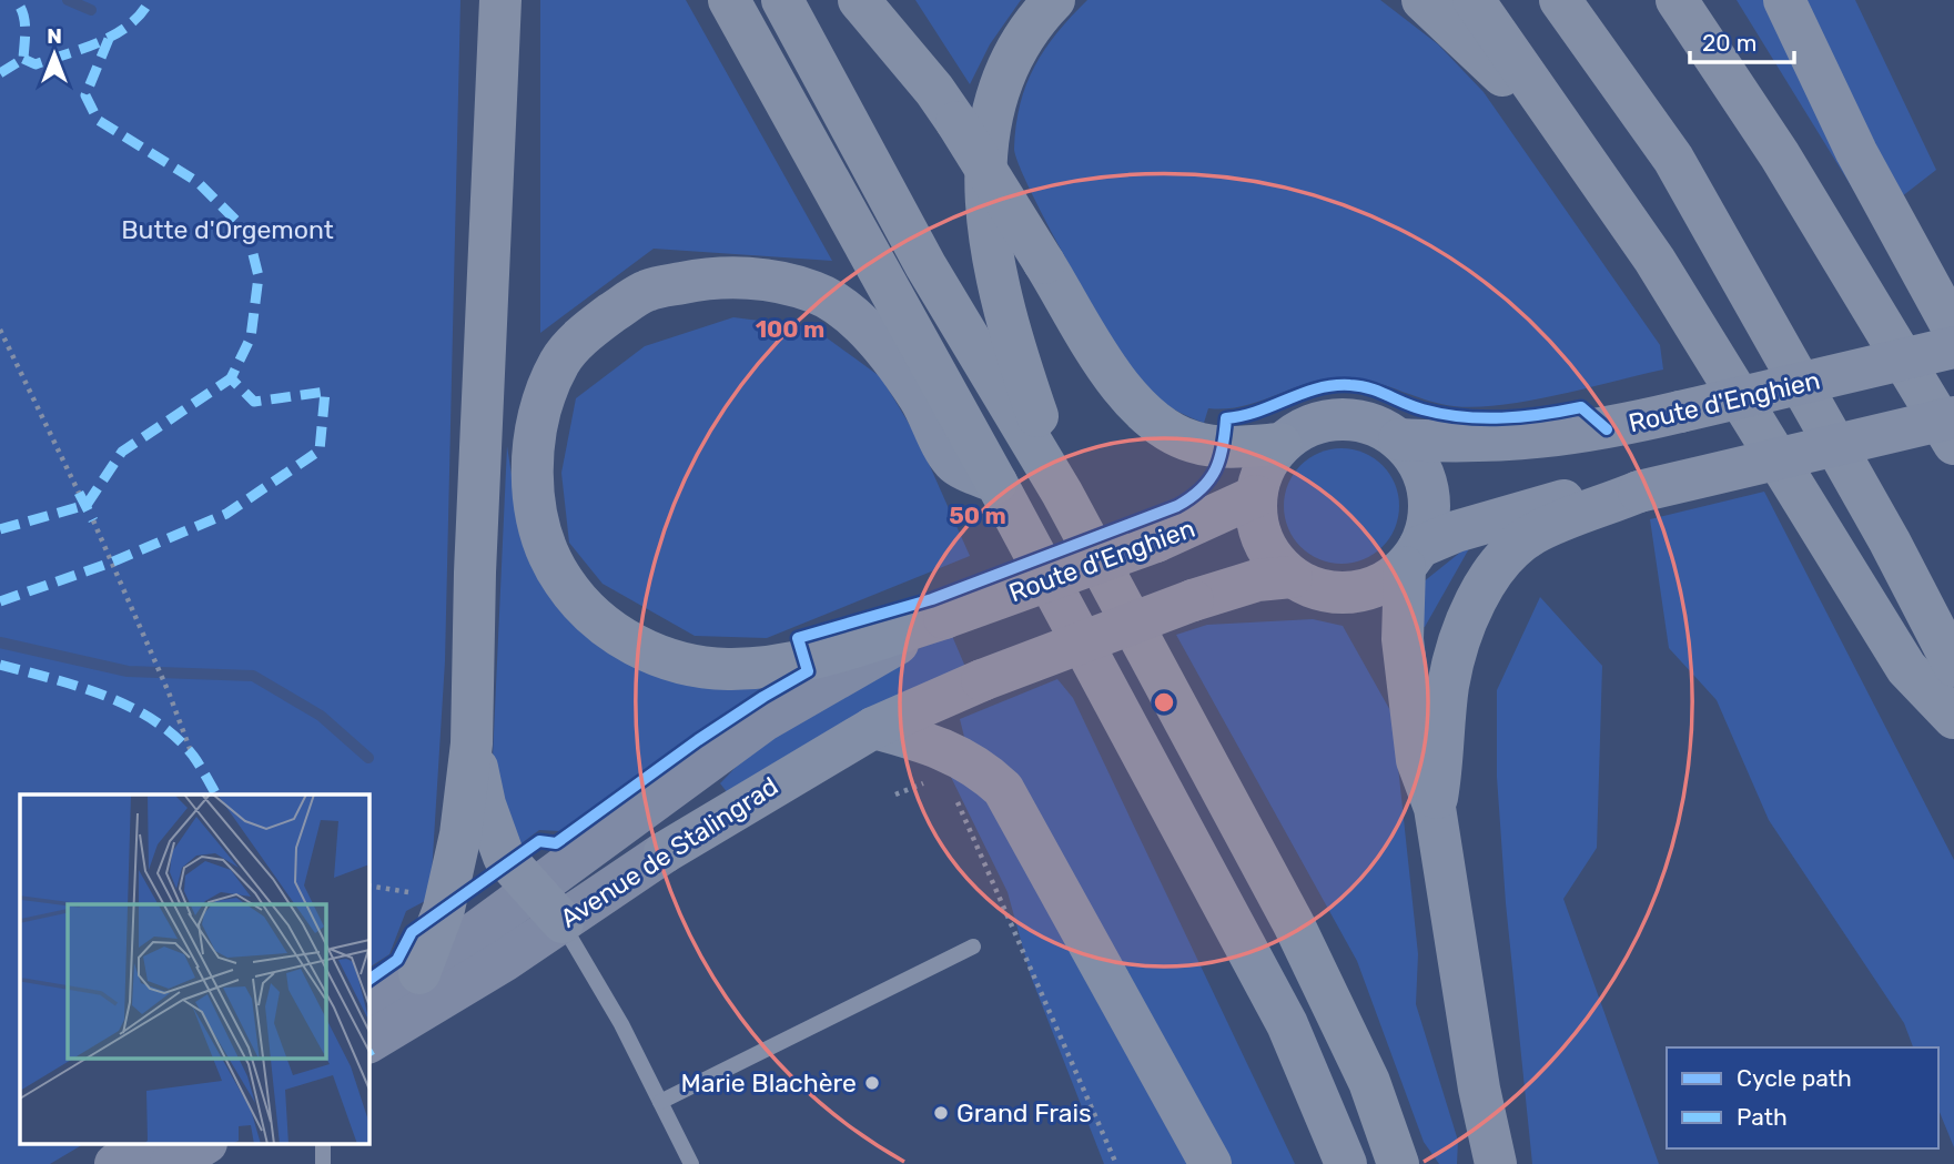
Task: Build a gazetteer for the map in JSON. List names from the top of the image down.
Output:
{
  "streets": {
    "main road": ["Route d'Enghien", "Avenue de Stalingrad"]
  },
  "crossings": [
    ["Route d'Enghien", "Avenue de Stalingrad"]
  ],
  "parks": ["Butte d'Orgemont"],
  "places": ["Marie Blachère", "Grand Frais"],
  "legend": ["Cycle path", "Path"],
  "scale_bar": "20 m",
  "north": "top",
  "rings": ["100 m", "50 m"]
}
